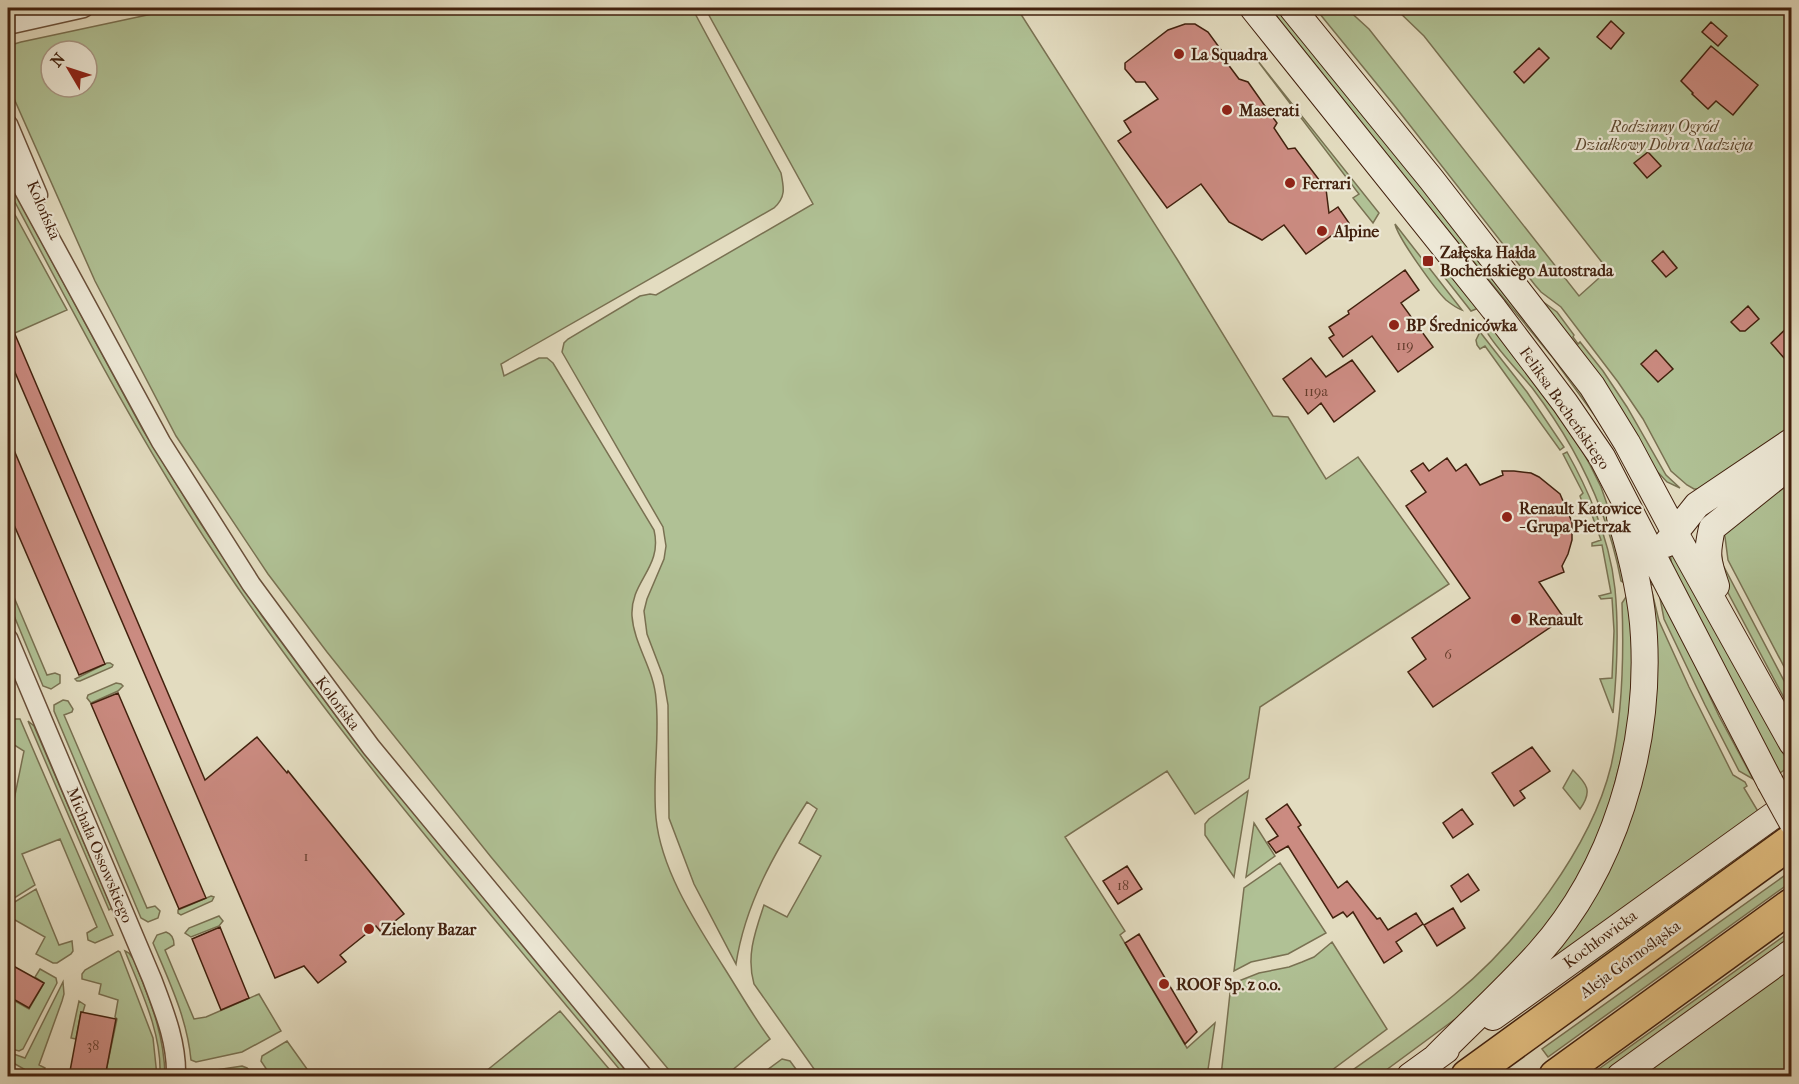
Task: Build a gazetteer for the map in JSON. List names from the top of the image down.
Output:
{
  "streets": {
    "highway": ["Aleja Górnośląska"],
    "main road": ["Feliksa Bocheńskiego", "Kochłowicka"],
    "street": ["Kolońska", "Michała Ossowskiego"]
  },
  "parks": ["Rodzinny Ogród Działkowy Dobra Nadzieja"],
  "places": {
    "other": [
      "La Squadra",
      "Maserati",
      "Ferrari",
      "Alpine",
      "BP Średnicówka",
      "Renault Katowice - Grupa Pietrzak",
      "Renault",
      "Zielony Bazar",
      "ROOF Sp. z o.o."
    ],
    "transit": ["Załęska Hałda Bocheńskiego Autostrada"]
  },
  "house_numbers": [
    "119",
    "119a",
    "6",
    "1",
    "18",
    "38"
  ],
  "north": "top left"
}
